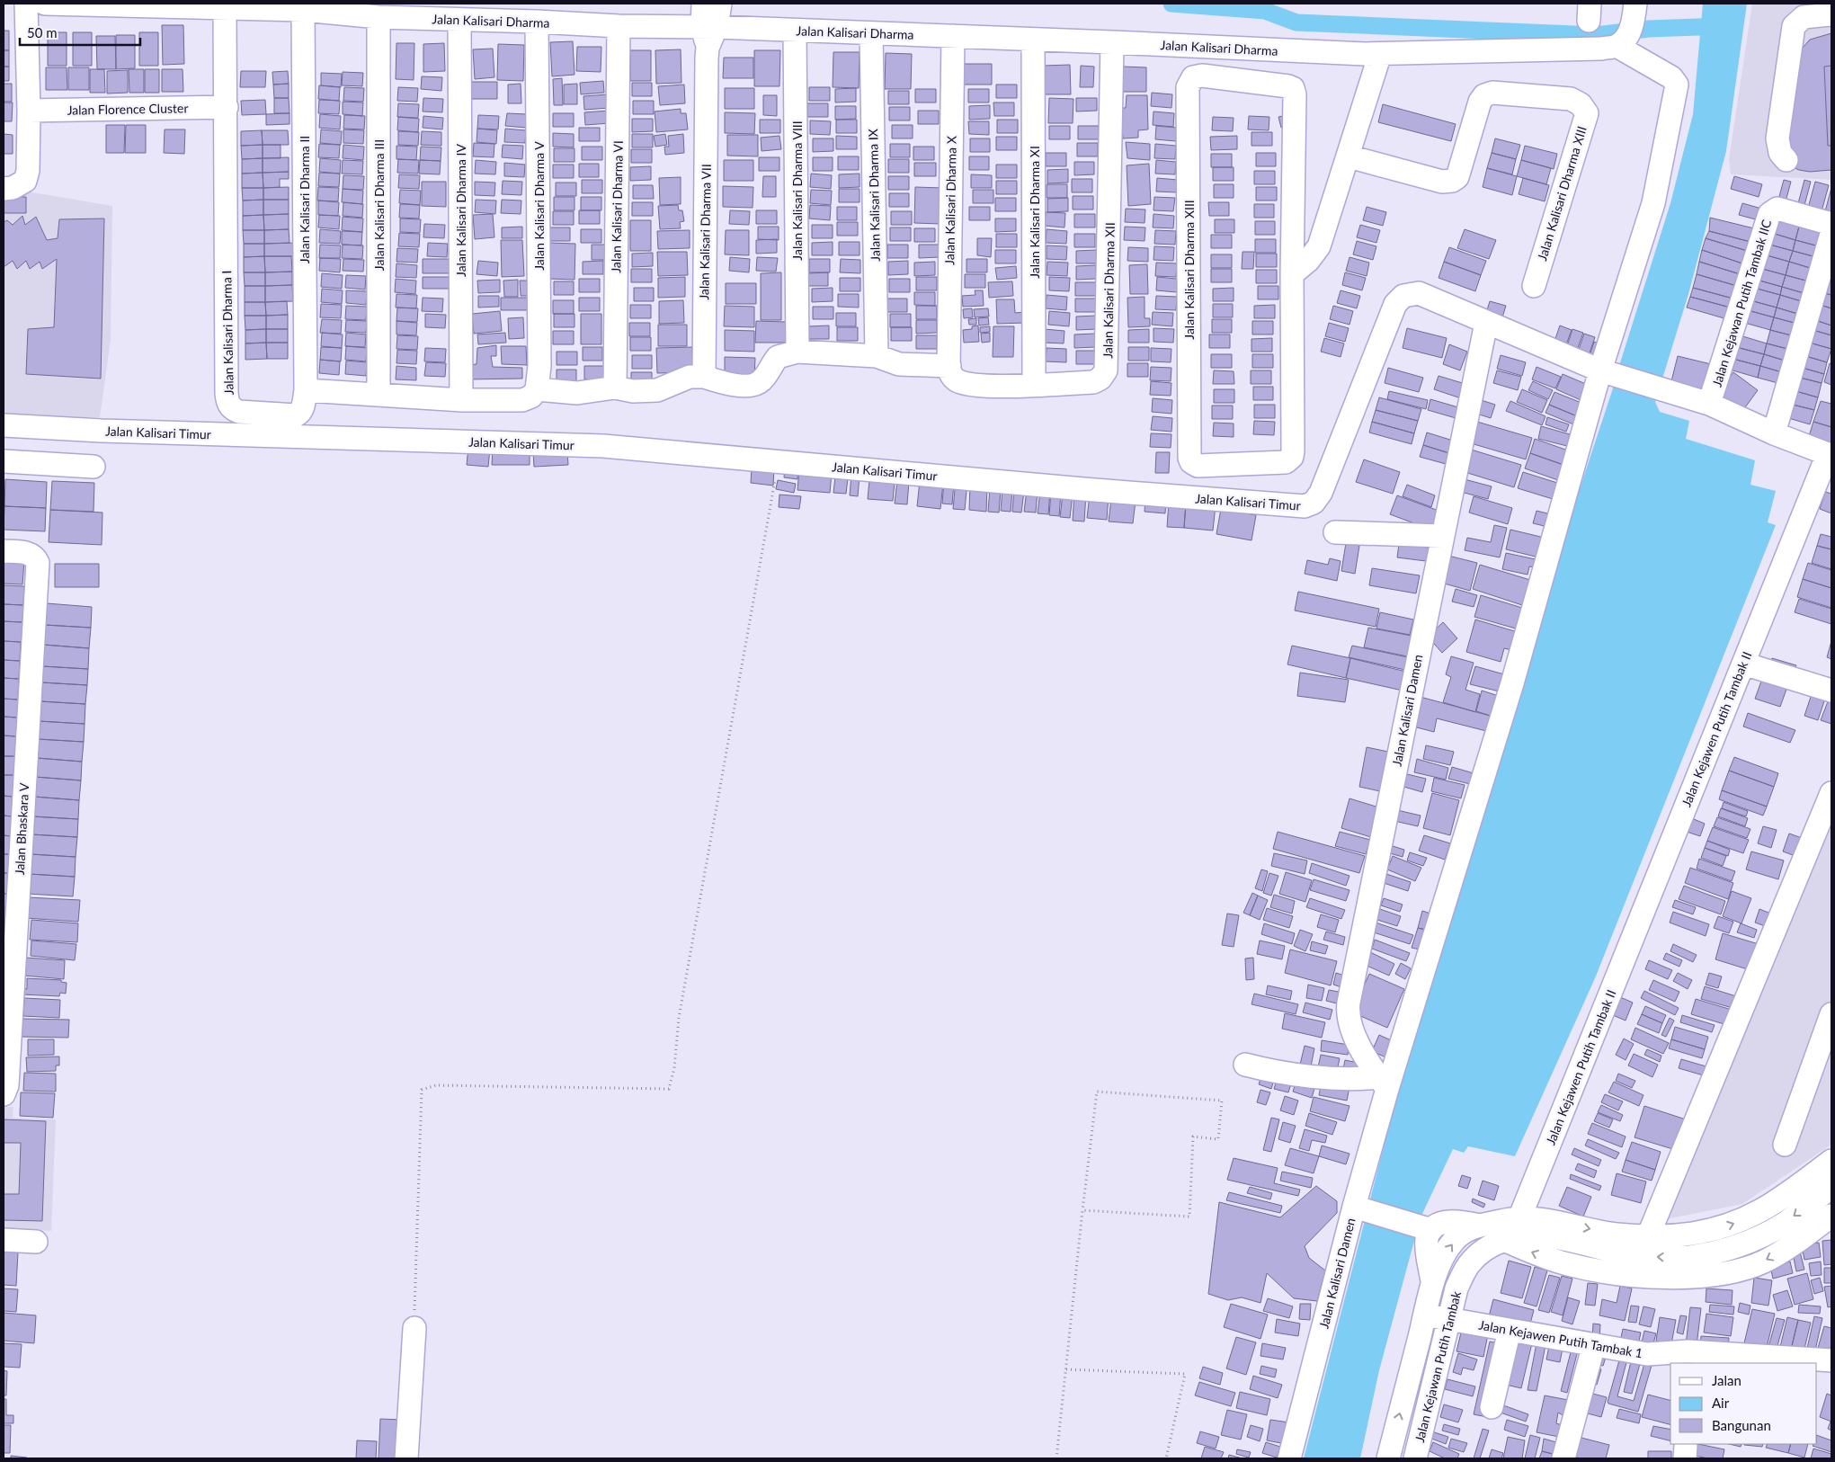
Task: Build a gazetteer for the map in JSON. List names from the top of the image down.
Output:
{
  "streets": {
    "street": [
      "Jalan Kalisari Dharma",
      "Jalan Florence Cluster",
      "Jalan Kalisari Dharma VIII",
      "Jalan Kalisari Dharma XIII",
      "Jalan Kalisari Dharma IX",
      "Jalan Kalisari Dharma II",
      "Jalan Kalisari Dharma X",
      "Jalan Kalisari Dharma III",
      "Jalan Kalisari Dharma V",
      "Jalan Kalisari Dharma VI",
      "Jalan Kalisari Dharma IV",
      "Jalan Kalisari Dharma XI",
      "Jalan Kalisari Dharma VII",
      "Jalan Kalisari Dharma XII",
      "Jalan Kejawan Putih Tambak IIC",
      "Jalan Kalisari Dharma I",
      "Jalan Kalisari Timur",
      "Jalan Kalisari Damen",
      "Jalan Kejawen Putih Tambak II",
      "Jalan Bhaskara V",
      "Jalan Kejawen Putih Tambak 1",
      "Jalan Kejawan Putih Tambak"
    ]
  },
  "crossings": [
    ["Jalan Kalisari Dharma", "Jalan Kalisari Dharma VIII"],
    ["Jalan Kalisari Dharma", "Jalan Kalisari Dharma IX"],
    ["Jalan Kalisari Dharma", "Jalan Kalisari Dharma II"],
    ["Jalan Kalisari Dharma", "Jalan Kalisari Dharma X"],
    ["Jalan Kalisari Dharma", "Jalan Kalisari Dharma III"],
    ["Jalan Kalisari Dharma", "Jalan Kalisari Dharma V"],
    ["Jalan Kalisari Dharma", "Jalan Kalisari Dharma VI"],
    ["Jalan Kalisari Dharma", "Jalan Kalisari Dharma IV"],
    ["Jalan Kalisari Dharma", "Jalan Kalisari Dharma XI"],
    ["Jalan Kalisari Dharma", "Jalan Kalisari Dharma VII"],
    ["Jalan Kalisari Dharma", "Jalan Kalisari Dharma XII"],
    ["Jalan Kalisari Dharma", "Jalan Kalisari Dharma I"],
    ["Jalan Kalisari Dharma", "Jalan Kalisari Damen"],
    ["Jalan Florence Cluster", "Jalan Kalisari Dharma I"],
    ["Jalan Kalisari Dharma II", "Jalan Kalisari Dharma I"],
    ["Jalan Kalisari Dharma X", "Jalan Kalisari Dharma XII"],
    ["Jalan Kalisari Dharma XI", "Jalan Kalisari Dharma XII"],
    ["Jalan Kejawan Putih Tambak IIC", "Jalan Kejawen Putih Tambak II"],
    ["Jalan Kalisari Timur", "Jalan Kalisari Damen"],
    ["Jalan Kalisari Timur", "Jalan Kejawen Putih Tambak II"],
    ["Jalan Kalisari Damen", "Jalan Kejawen Putih Tambak II"],
    ["Jalan Kejawen Putih Tambak II", "Jalan Kejawan Putih Tambak"],
    ["Jalan Kejawen Putih Tambak 1", "Jalan Kejawan Putih Tambak"]
  ],
  "legend": ["Jalan", "Air", "Bangunan"],
  "scale_bar": "50 m"
}
